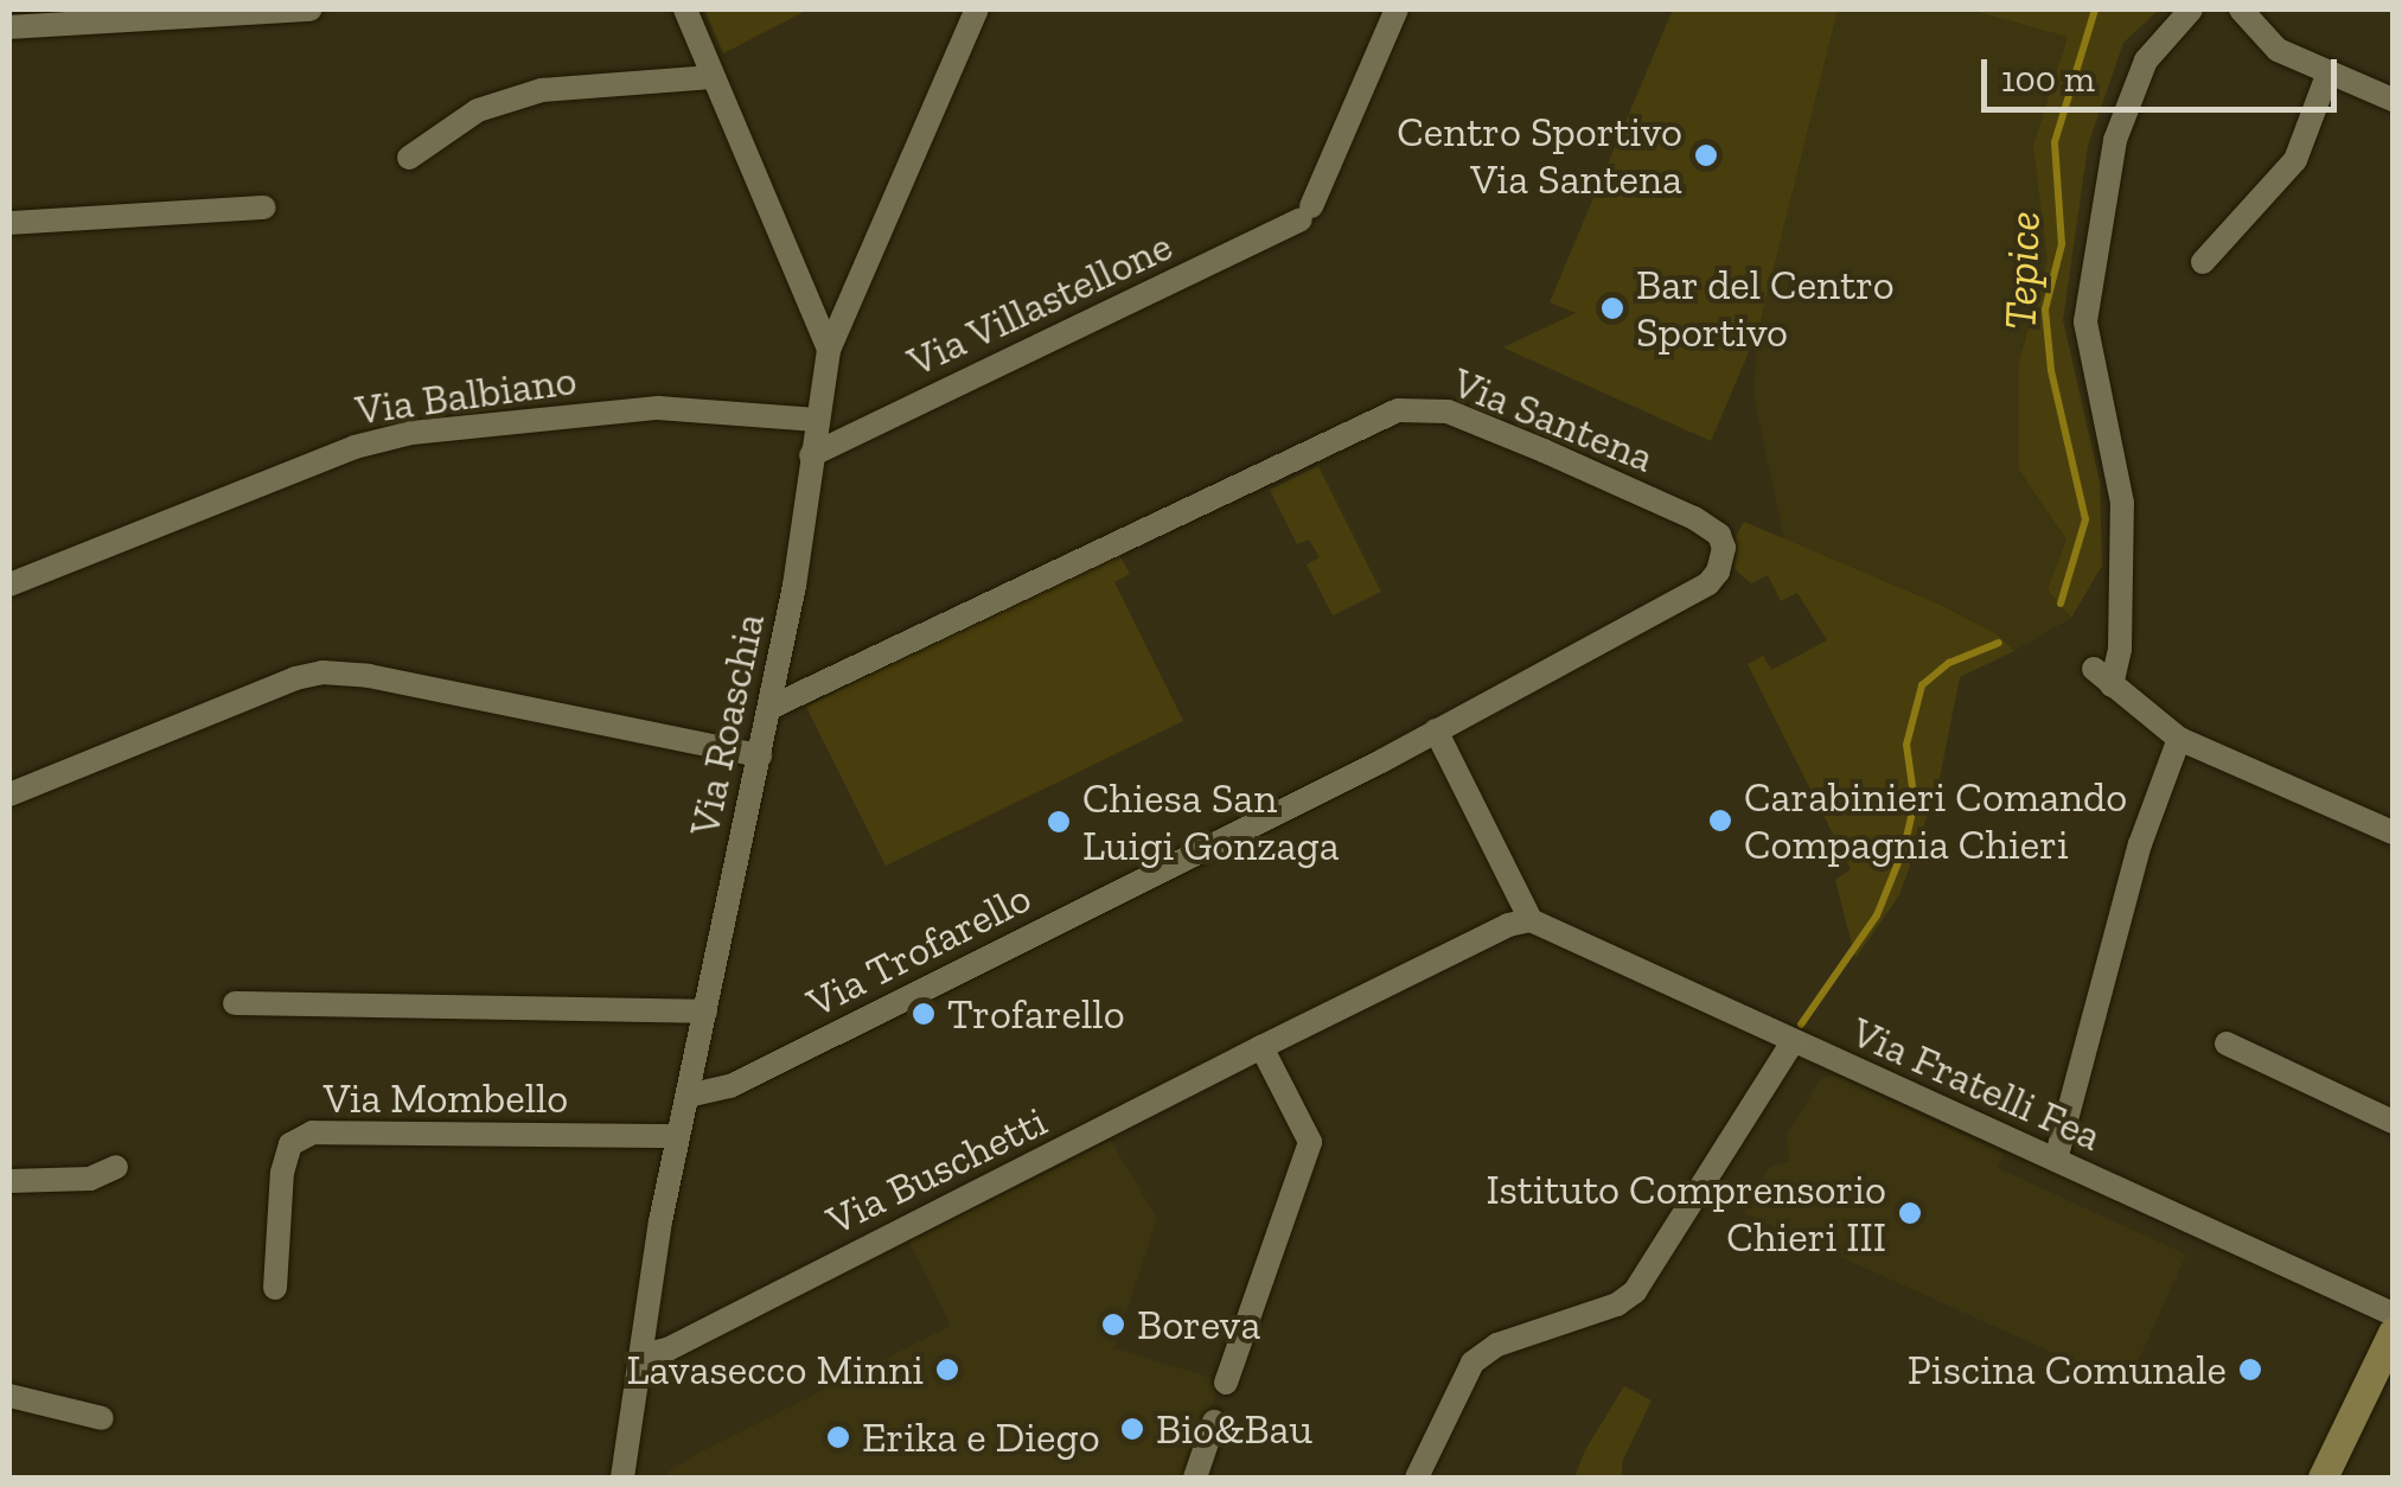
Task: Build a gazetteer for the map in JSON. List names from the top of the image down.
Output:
{
  "streets": {
    "street": [
      "Via Villastellone",
      "Via Balbiano",
      "Via Santena",
      "Via Roaschia",
      "Via Trofarello",
      "Via Fratelli Fea",
      "Via Mombello",
      "Via Buschetti"
    ]
  },
  "crossings": [
    ["Via Villastellone", "Via Roaschia"],
    ["Via Balbiano", "Via Roaschia"],
    ["Via Santena", "Via Roaschia"],
    ["Via Santena", "Via Trofarello"],
    ["Via Roaschia", "Via Trofarello"],
    ["Via Roaschia", "Via Mombello"],
    ["Via Roaschia", "Via Buschetti"],
    ["Via Fratelli Fea", "Via Buschetti"]
  ],
  "water": ["Tepice"],
  "places": [
    "Centro Sportivo Via Santena",
    "Bar del Centro Sportivo",
    "Carabinieri Comando Compagnia Chieri",
    "Chiesa San Luigi Gonzaga",
    "Trofarello",
    "Istituto Comprensorio Chieri III",
    "Boreva",
    "Lavasecco Minni",
    "Piscina Comunale",
    "Bio&Bau",
    "Erika e Diego"
  ],
  "scale_bar": "100 m"
}
